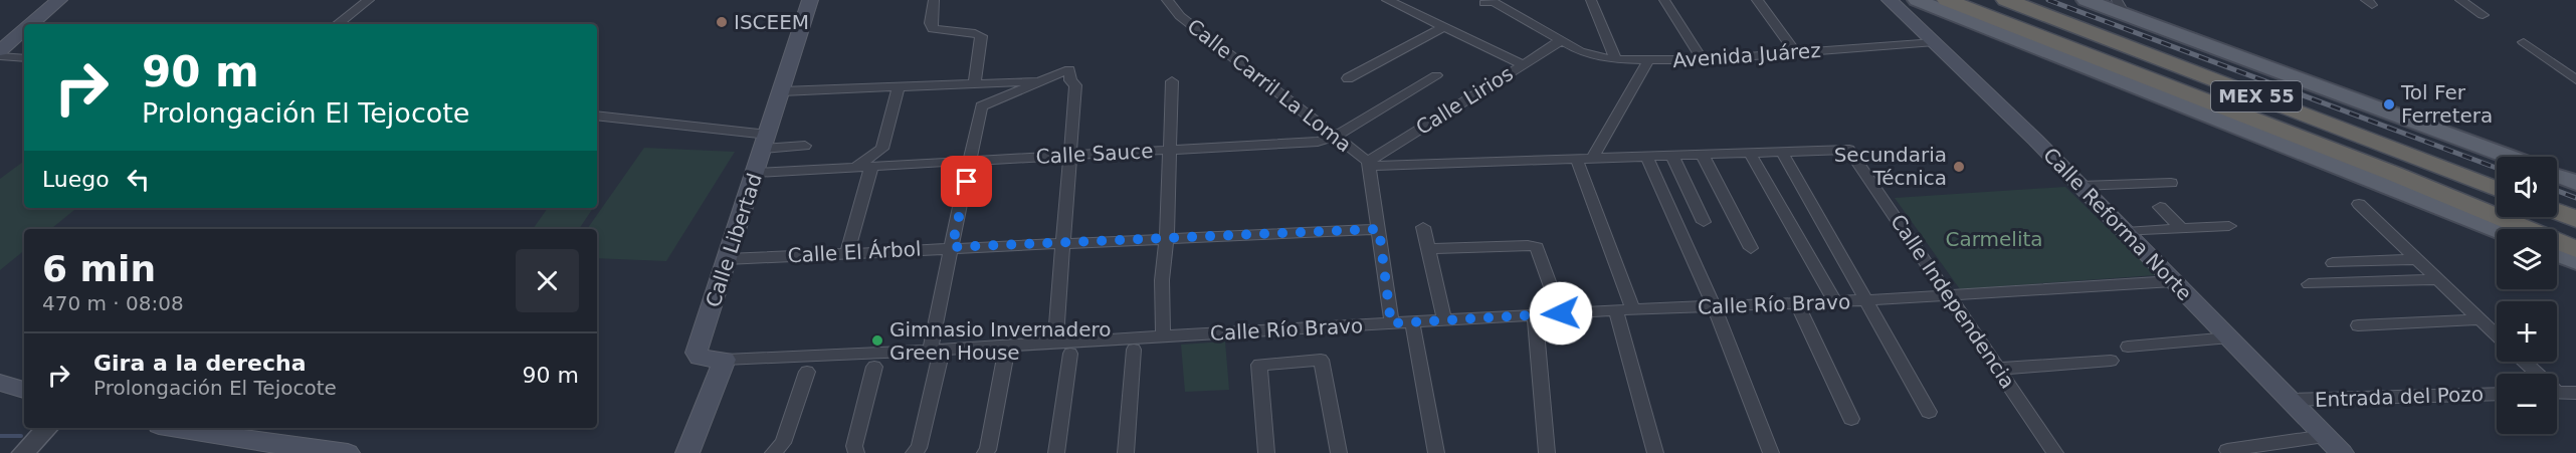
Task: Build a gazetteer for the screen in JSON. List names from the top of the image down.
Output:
{
  "streets": {
    "highway": ["MEX 55"],
    "main road": ["Calle Reforma Norte", "Calle Libertad"],
    "street": [
      "Avenida Juárez",
      "Calle Carril La Loma",
      "Calle Lirios",
      "Calle Sauce",
      "Calle El Árbol",
      "Calle Independencia",
      "Calle Río Bravo",
      "Entrada del Pozo"
    ]
  },
  "crossings": [
    ["Avenida Juárez", "Calle Lirios"],
    ["Avenida Juárez", "Calle Reforma Norte"],
    ["Calle Carril La Loma", "Calle Lirios"],
    ["Calle Carril La Loma", "Calle Sauce"],
    ["Calle Sauce", "Calle Libertad"],
    ["Calle Reforma Norte", "Calle Río Bravo"],
    ["Calle Reforma Norte", "Entrada del Pozo"],
    ["Calle Libertad", "Calle El Árbol"],
    ["Calle Libertad", "Calle Río Bravo"],
    ["Calle Independencia", "Calle Río Bravo"]
  ],
  "parks": ["Carmelita"],
  "places": [
    "ISCEEM",
    "Tol Fer Ferretera",
    "Secundaria Técnica",
    "Gimnasio Invernadero Green House"
  ],
  "page": {
    "turn": ["90 m", "Prolongación El Tejocote"],
    "then": "Luego",
    "map_buttons": ["+", "−"],
    "heading": ["6 min", "470 m · 08:08"],
    "list": [
      {
        "name": "Gira a la derecha",
        "note": "Prolongación El Tejocote",
        "value": "90 m"
      }
    ]
  }
}
